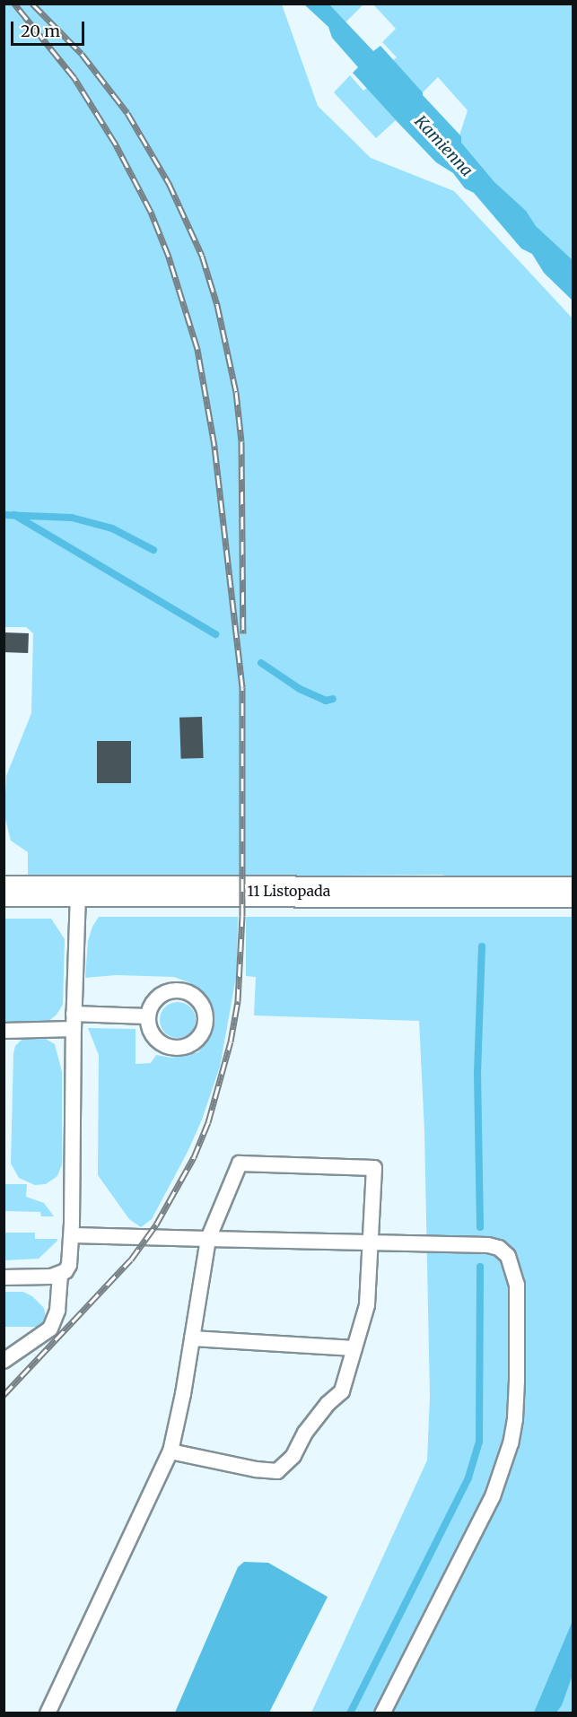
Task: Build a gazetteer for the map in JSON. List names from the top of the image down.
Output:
{
  "streets": {
    "street": ["11 Listopada"]
  },
  "water": ["Kamienna"],
  "scale_bar": "20 m"
}
